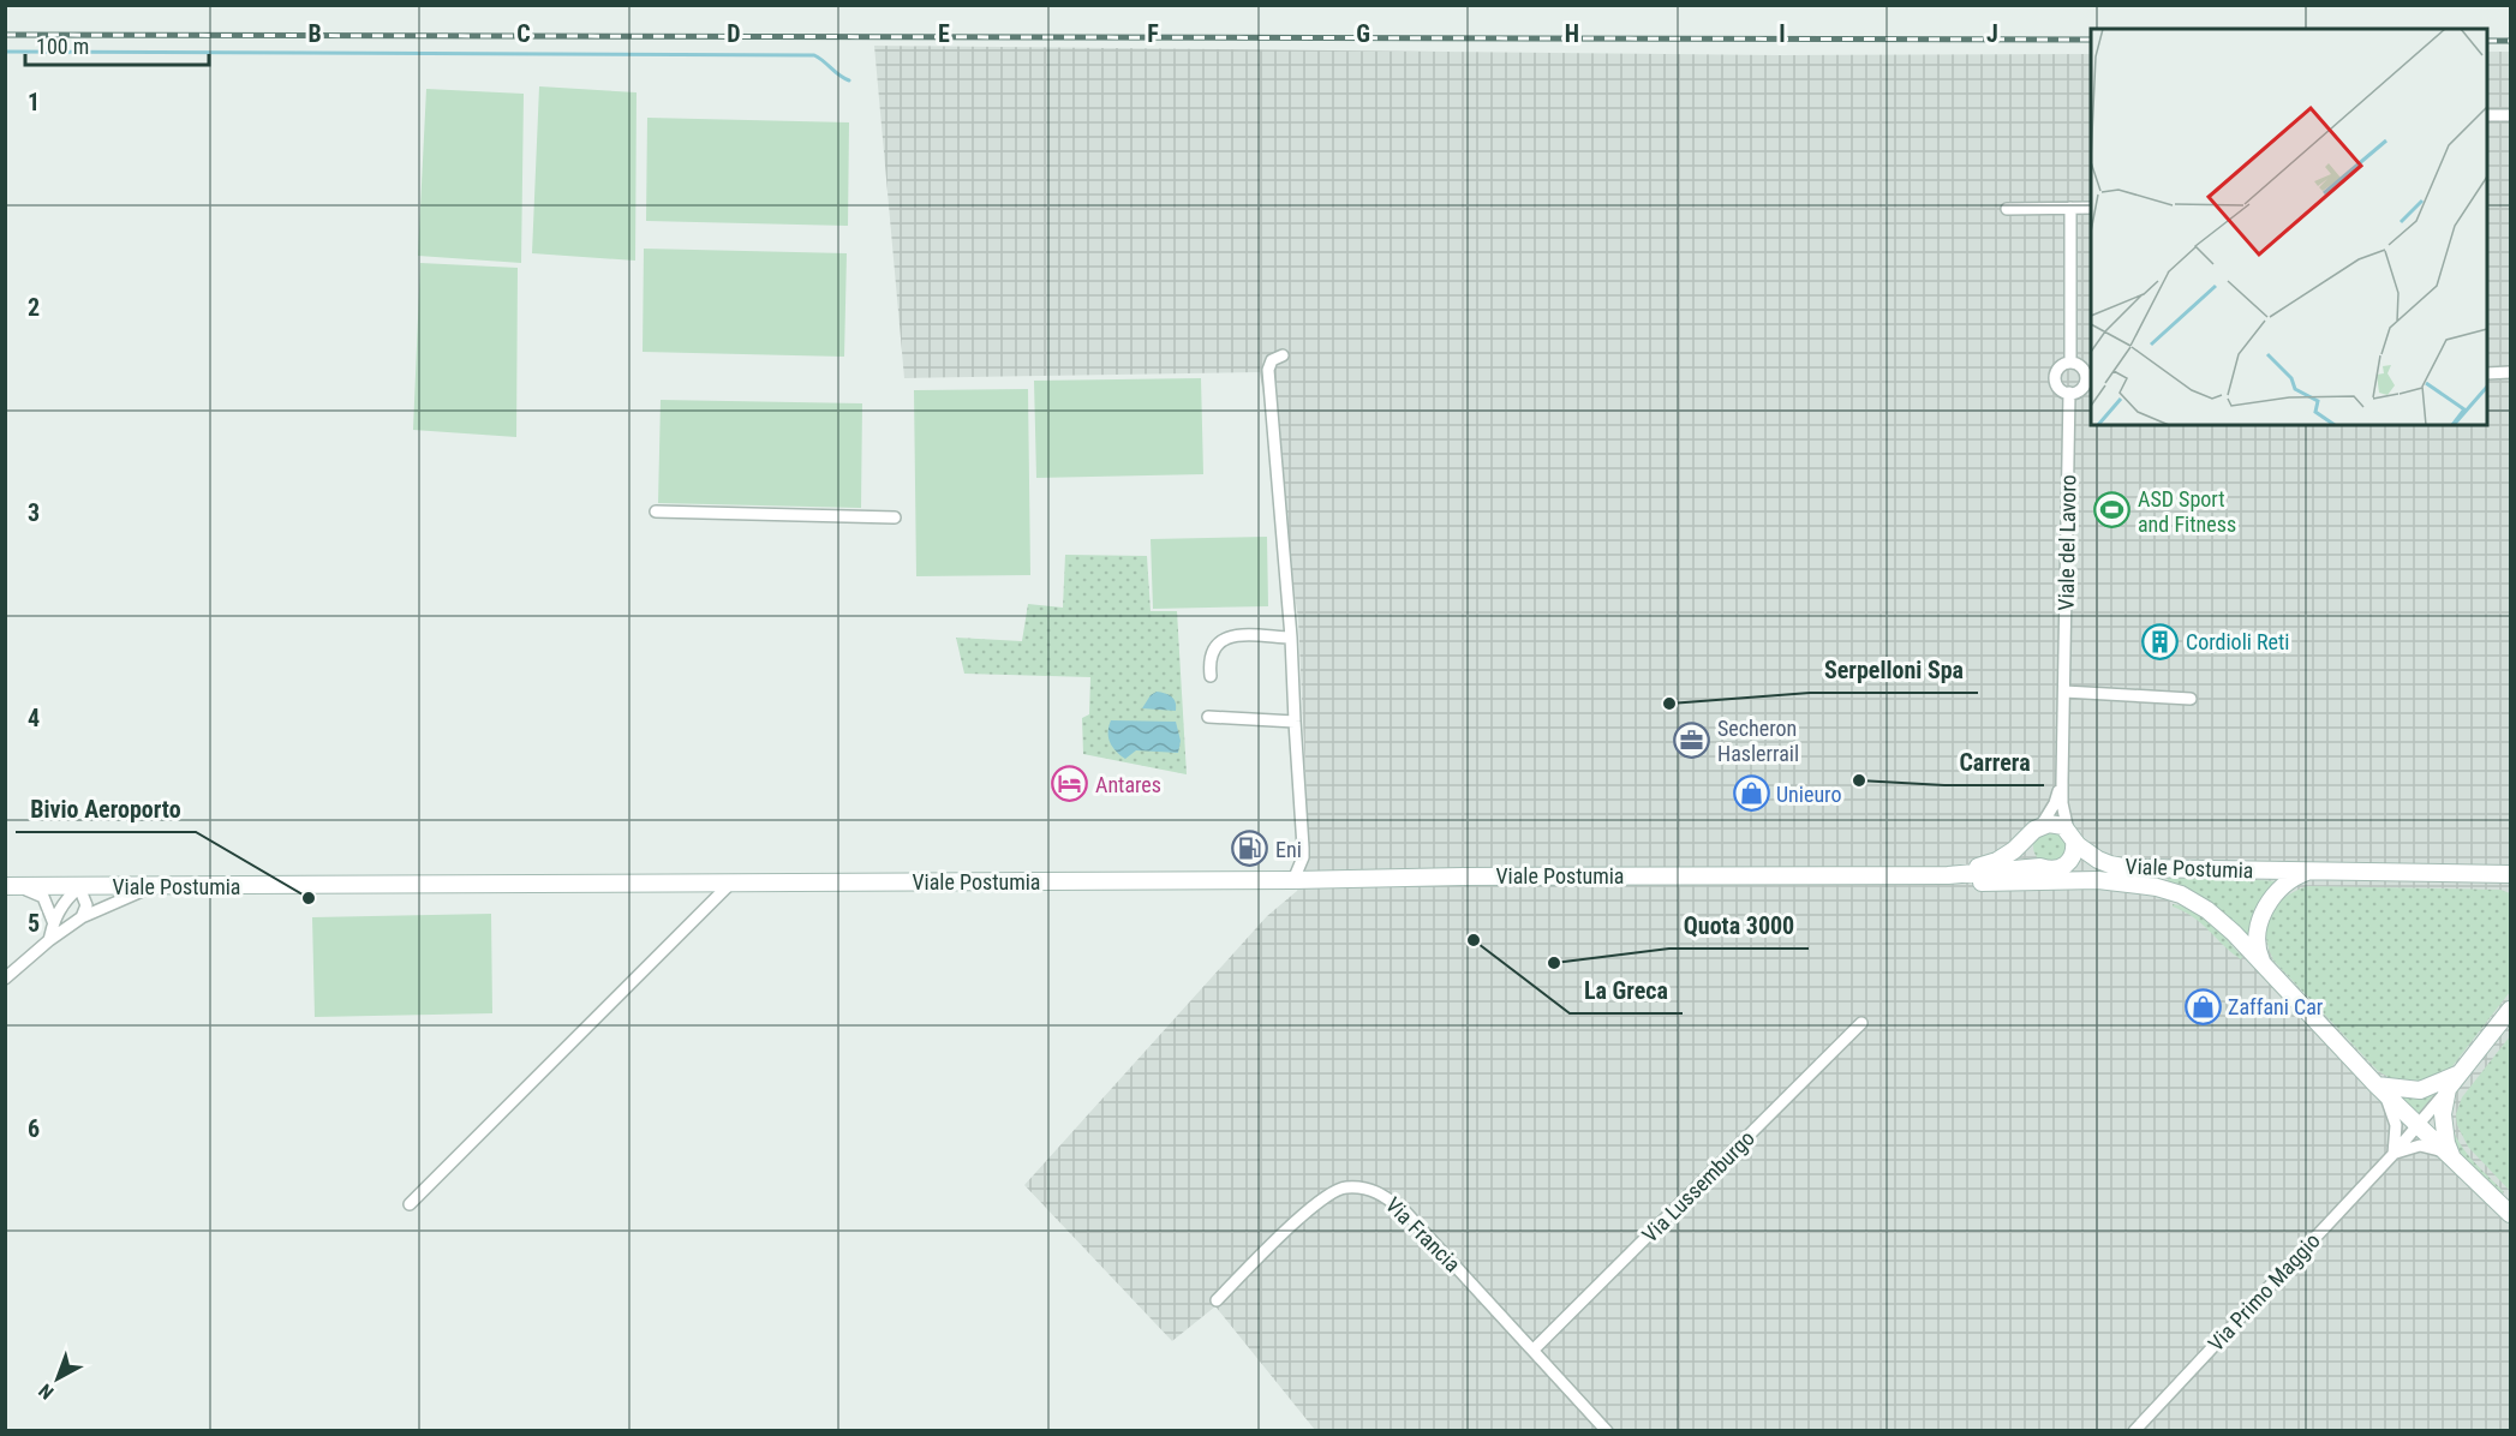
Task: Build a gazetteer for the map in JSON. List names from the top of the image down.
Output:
{
  "streets": {
    "main road": ["Viale Postumia", "Via Primo Maggio"],
    "street": ["Viale del Lavoro", "Via Lussemburgo", "Via Francia"]
  },
  "crossings": [
    ["Viale del Lavoro", "Viale Postumia"],
    ["Via Lussemburgo", "Via Francia"]
  ],
  "places": {
    "sports": ["ASD Sport and Fitness"],
    "building": ["Cordioli Reti"],
    "other": [
      "Serpelloni Spa",
      "Carrera",
      "Bivio Aeroporto",
      "La Greca",
      "Quota 3000"
    ],
    "office": ["Secheron Haslerrail"],
    "hotel": ["Antares"],
    "shop": ["Unieuro", "Zaffani Car"],
    "fuel station": ["Eni"]
  },
  "scale_bar": "100 m",
  "north": "bottom left",
  "grid": {
    "columns": [
      "B",
      "C",
      "D",
      "E",
      "F",
      "G",
      "H",
      "I",
      "J"
    ],
    "rows": [
      "1",
      "2",
      "3",
      "4",
      "5",
      "6"
    ]
  }
}
